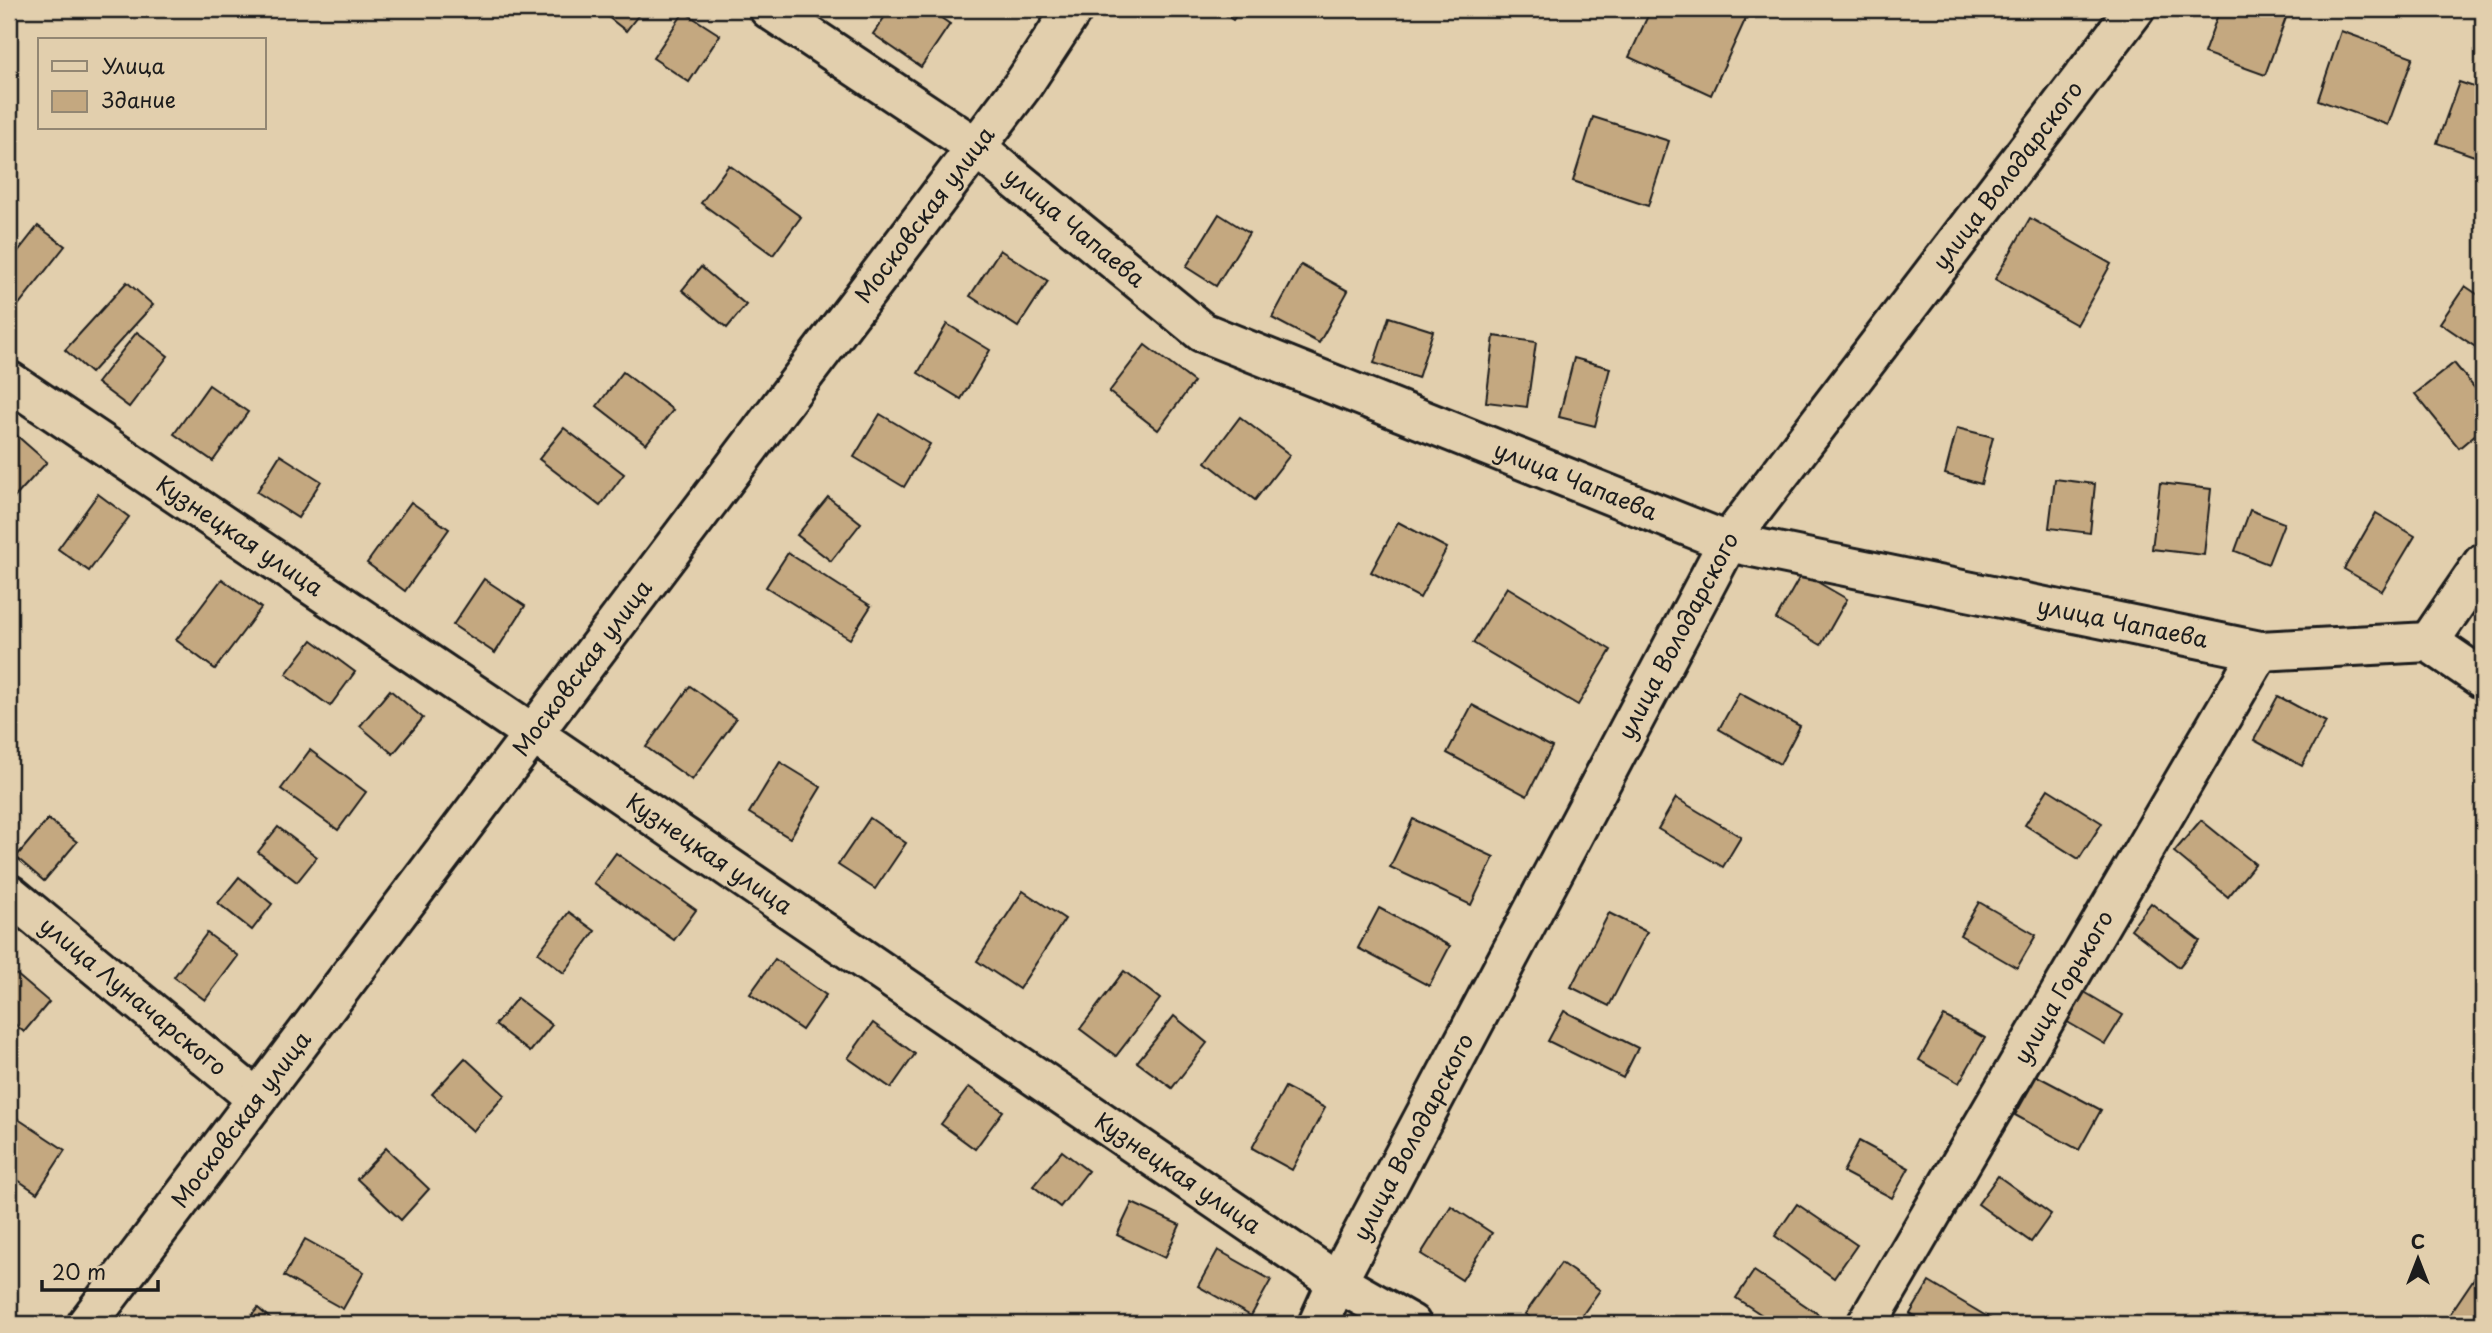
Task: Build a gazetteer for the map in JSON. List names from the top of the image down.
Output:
{
  "streets": {
    "street": [
      "улица Володарского",
      "Московская улица",
      "улица Чапаева",
      "Кузнецкая улица",
      "улица Горького",
      "улица Луначарского"
    ]
  },
  "crossings": [
    ["улица Володарского", "улица Чапаева"],
    ["улица Володарского", "Кузнецкая улица"],
    ["Московская улица", "улица Чапаева"],
    ["Московская улица", "Кузнецкая улица"],
    ["Московская улица", "улица Луначарского"],
    ["улица Чапаева", "улица Горького"]
  ],
  "legend": ["Улица", "Здание"],
  "scale_bar": "20 m",
  "north": "top"
}
